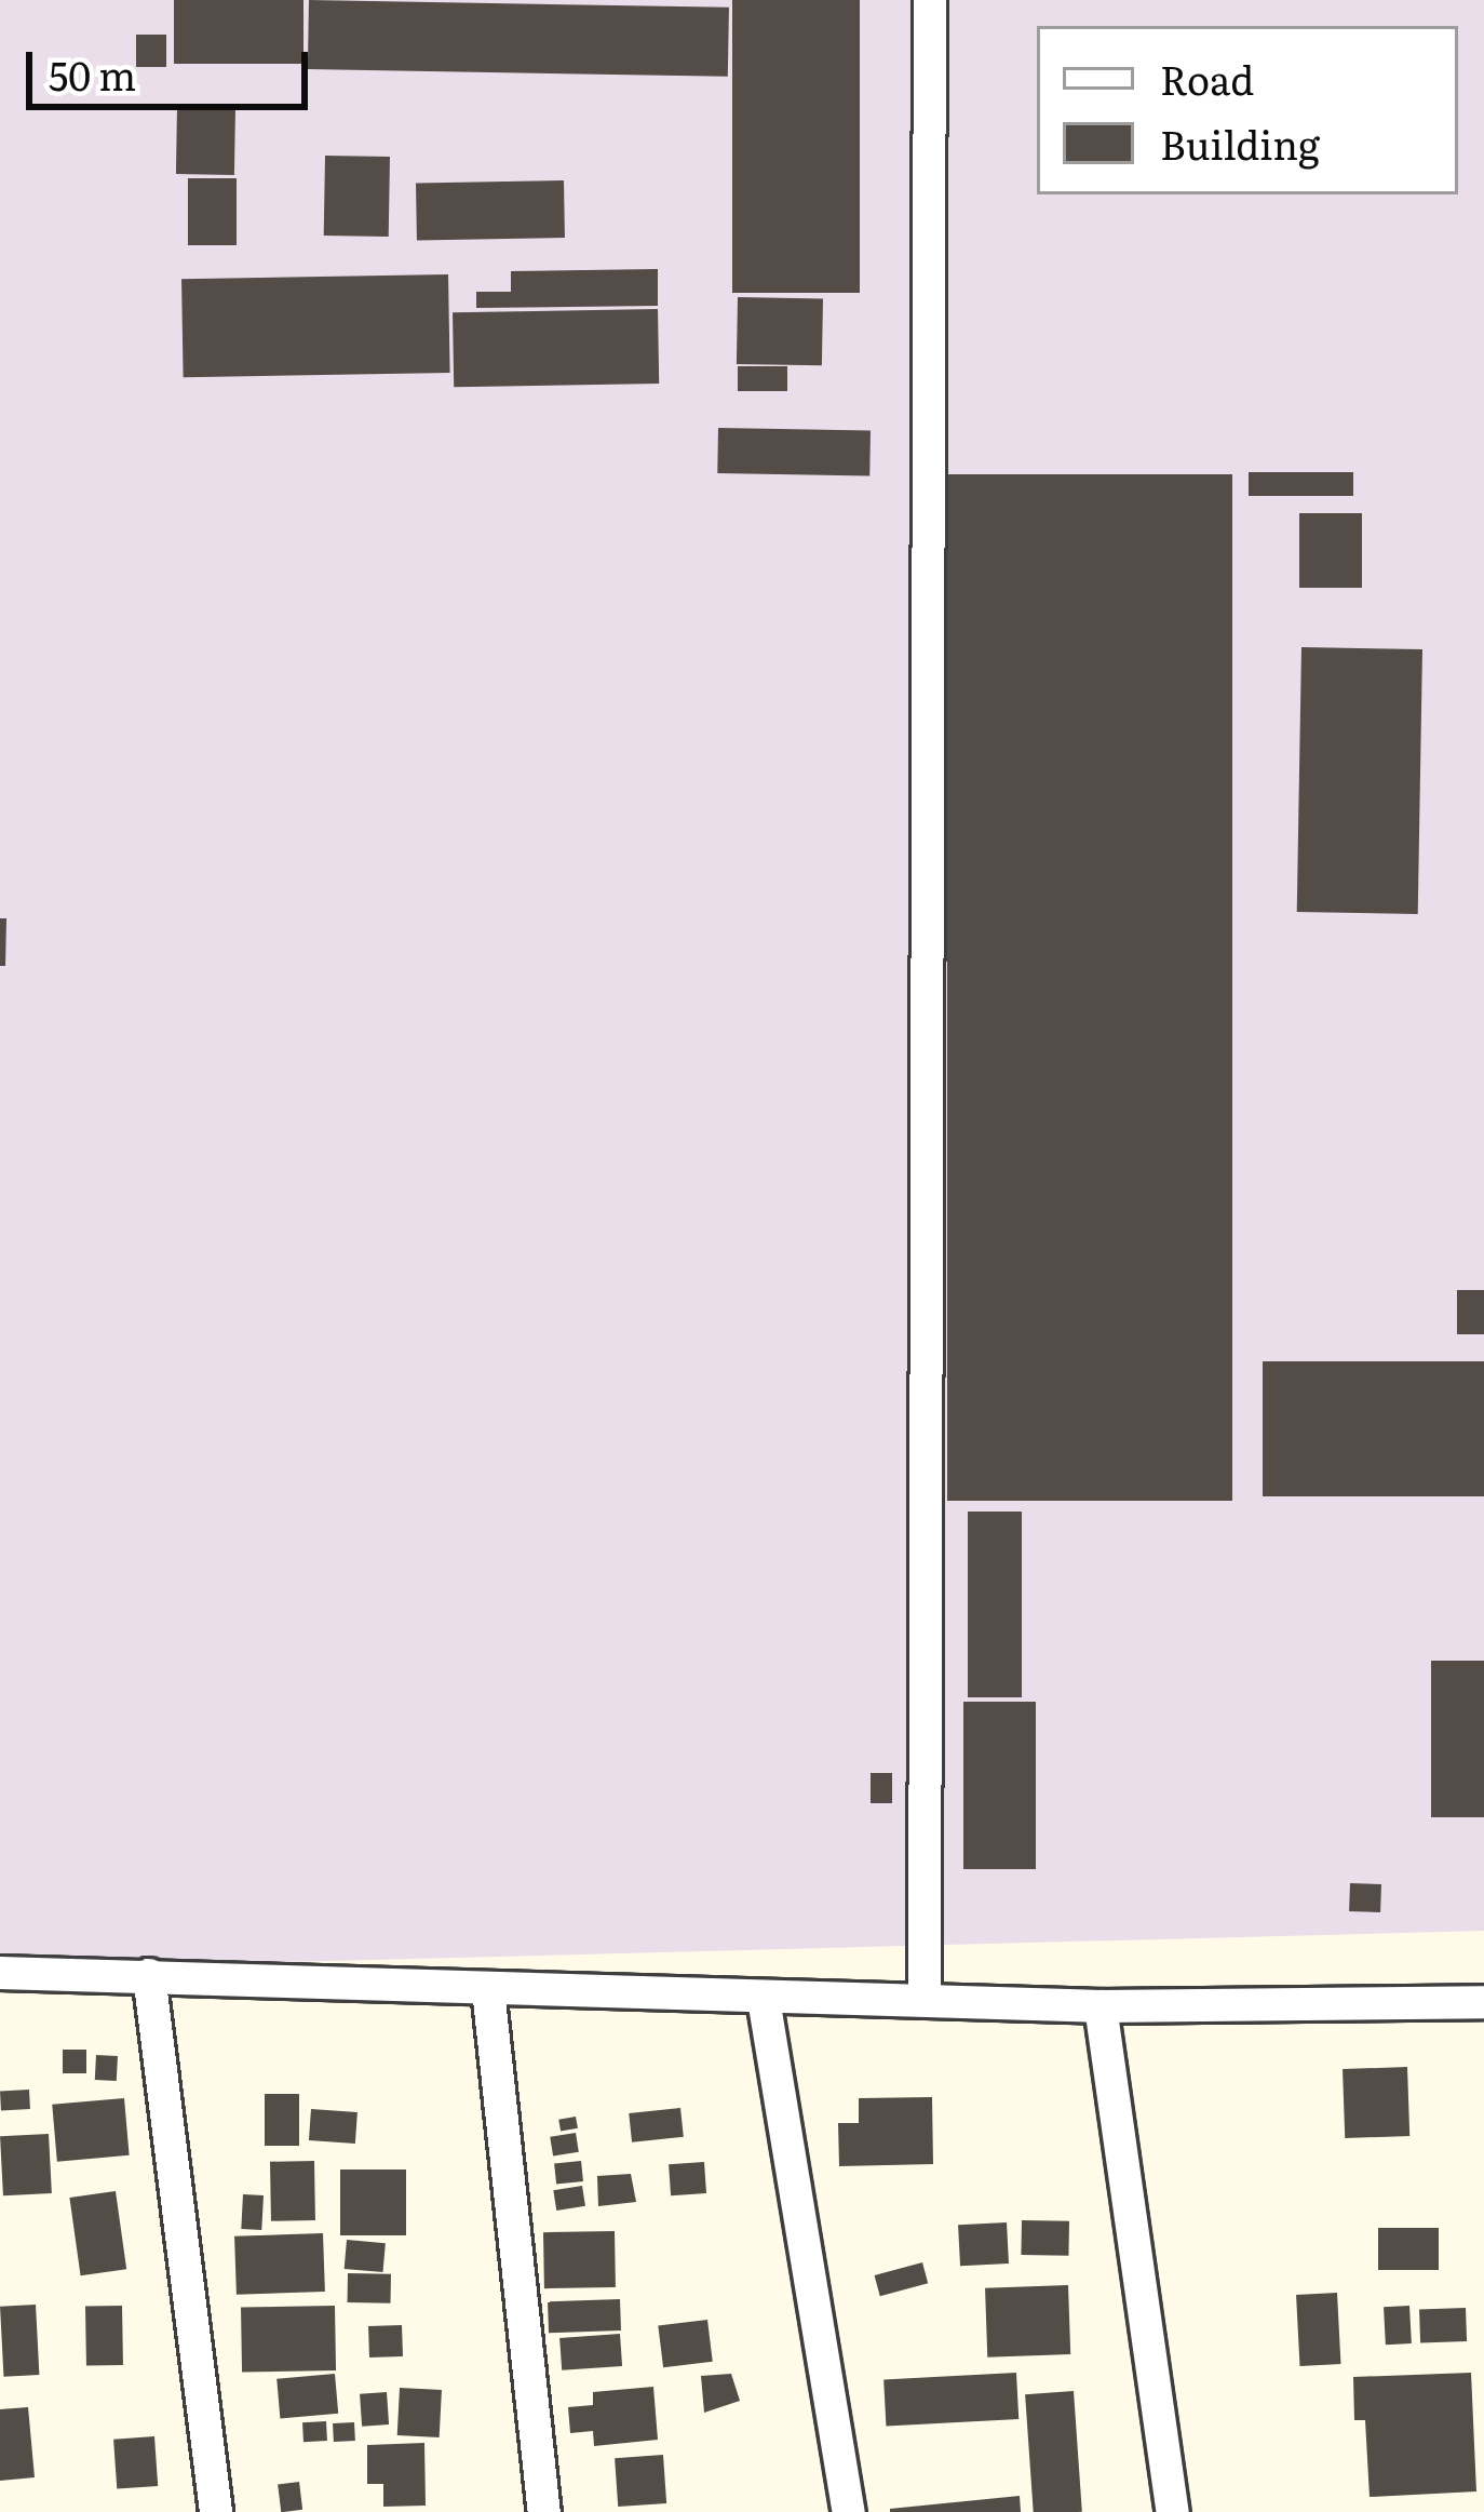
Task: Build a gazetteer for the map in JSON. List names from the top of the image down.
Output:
{
  "legend": ["Road", "Building"],
  "scale_bar": "50 m"
}
